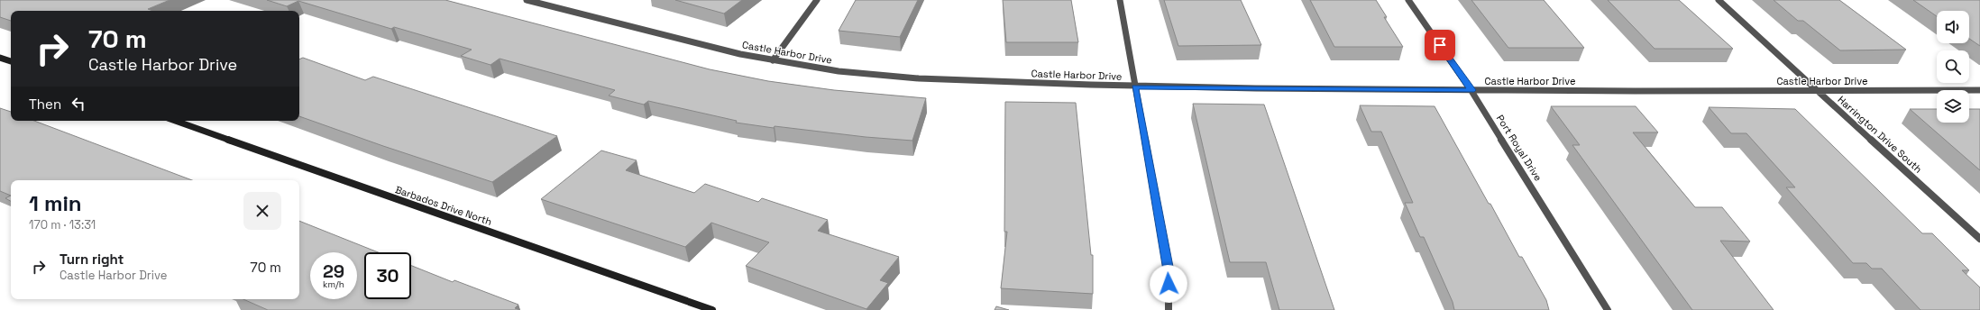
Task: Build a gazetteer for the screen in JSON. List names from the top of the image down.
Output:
{
  "streets": {
    "street": [
      "Castle Harbor Drive",
      "Harrington Drive South",
      "Port Royal Drive",
      "Barbados Drive North"
    ]
  },
  "crossings": [
    ["Castle Harbor Drive", "Harrington Drive South"],
    ["Castle Harbor Drive", "Port Royal Drive"]
  ],
  "page": {
    "turn": ["70 m", "Castle Harbor Drive"],
    "then": "Then",
    "heading": ["1 min", "170 m · 13:31"],
    "list": [
      {
        "name": "Turn right",
        "note": "Castle Harbor Drive",
        "value": "70 m"
      }
    ],
    "speed": "29 km/h",
    "limit": "30"
  }
}
